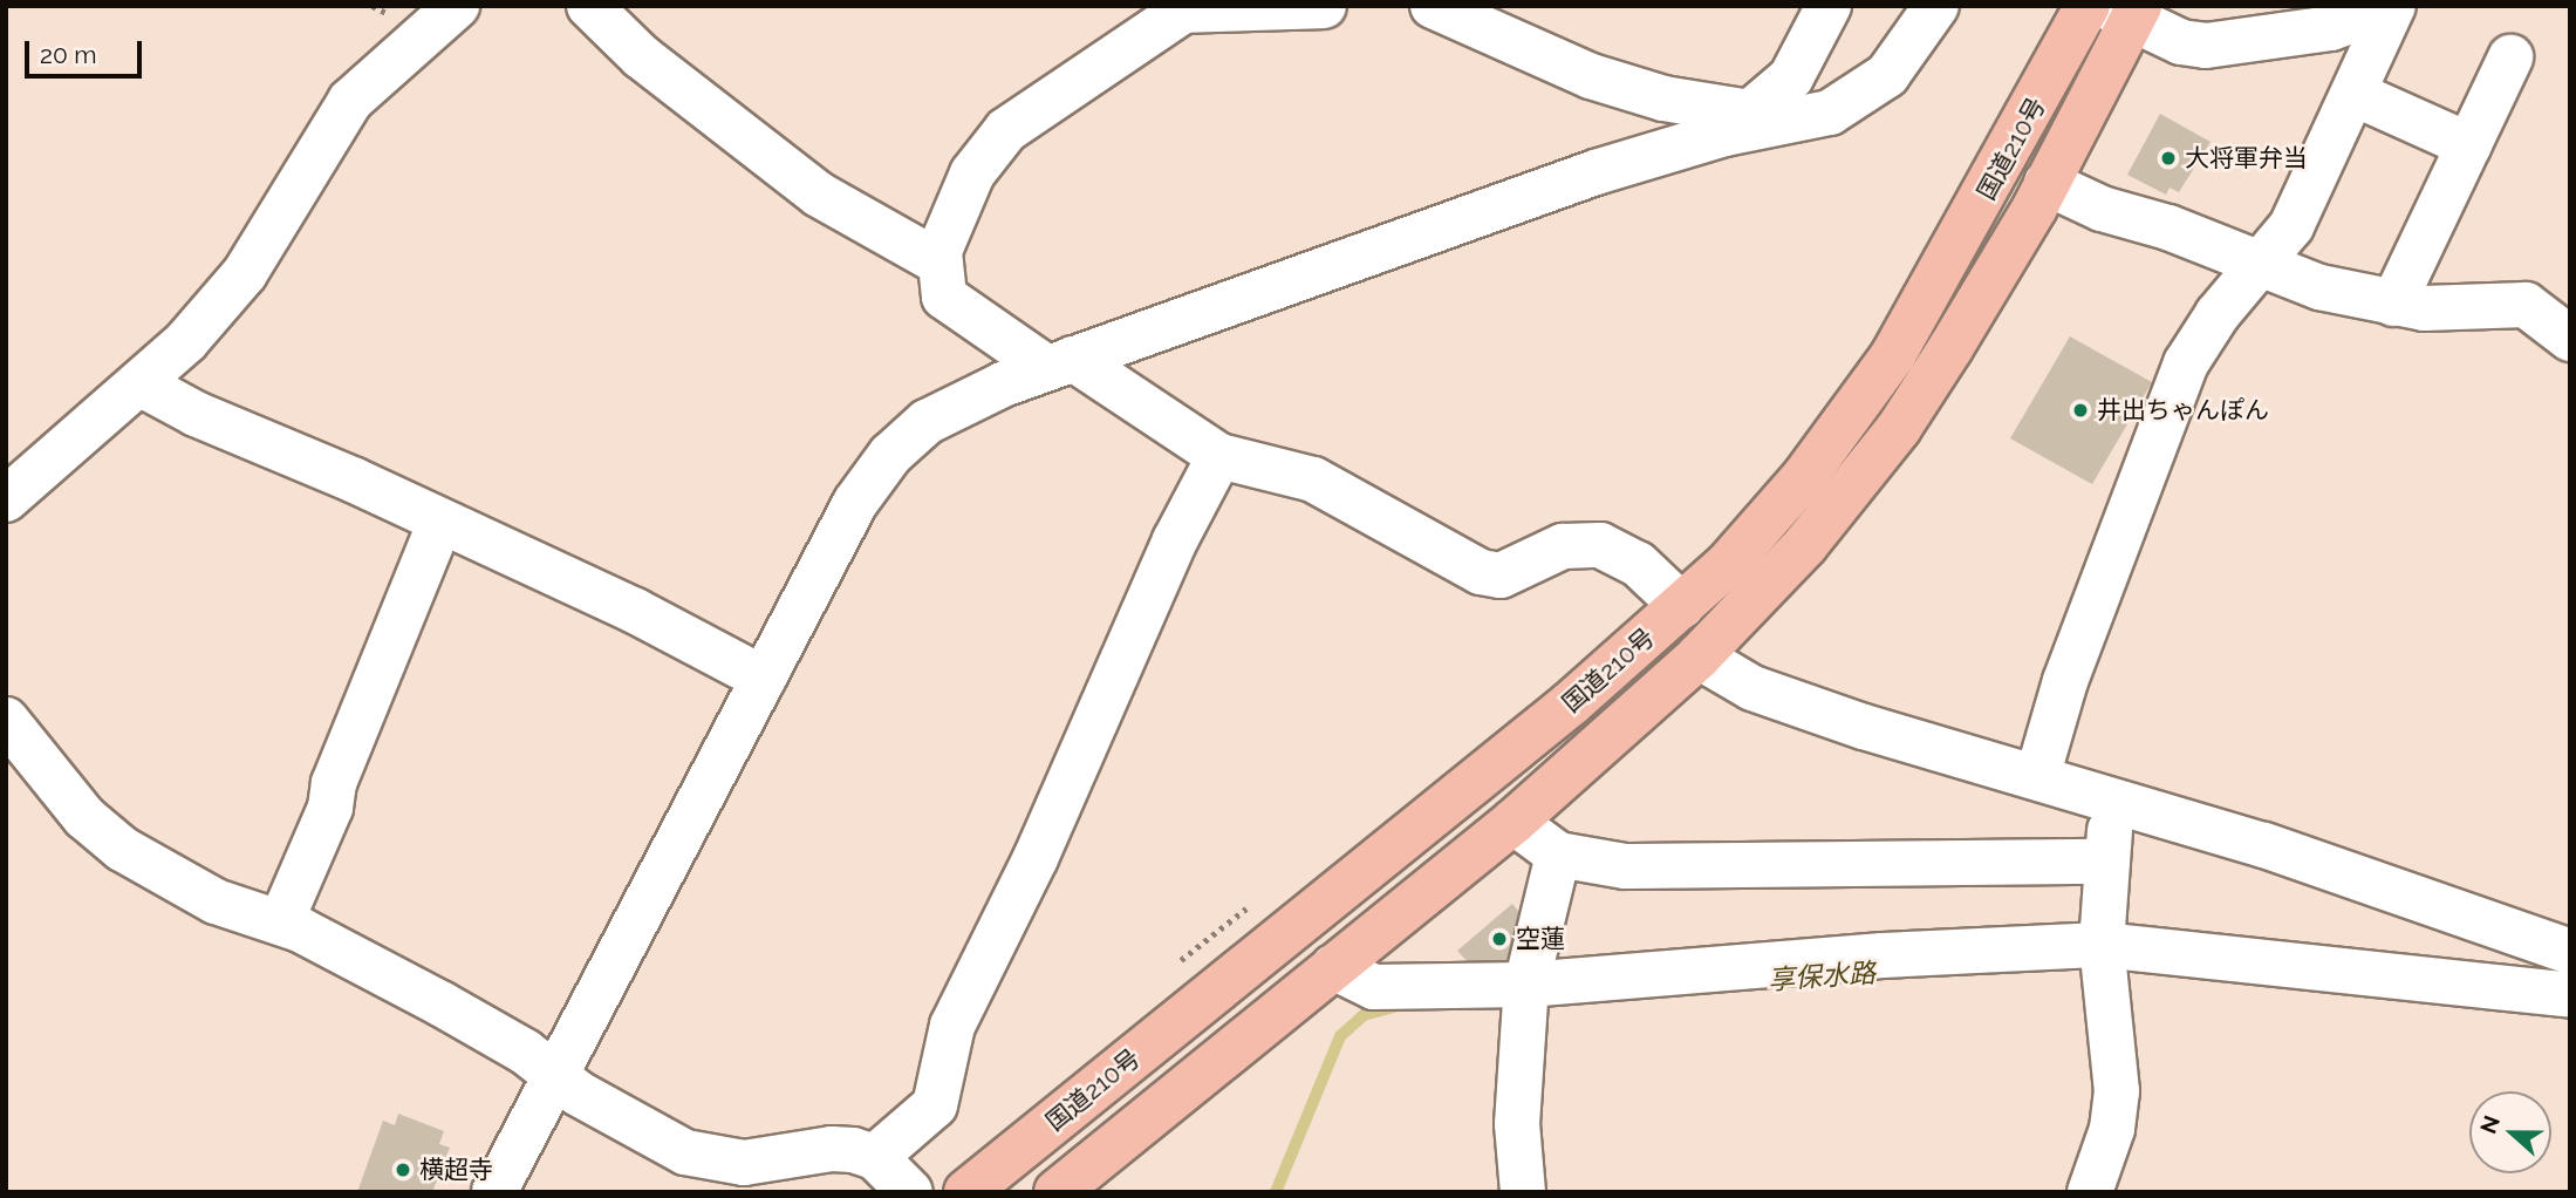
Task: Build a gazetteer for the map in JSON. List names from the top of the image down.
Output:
{
  "streets": {
    "highway": ["国道210号"]
  },
  "water": ["享保水路"],
  "places": [
    "大将軍弁当",
    "井出ちゃんぽん",
    "空蓮",
    "横超寺"
  ],
  "scale_bar": "20 m",
  "north": "left"
}
